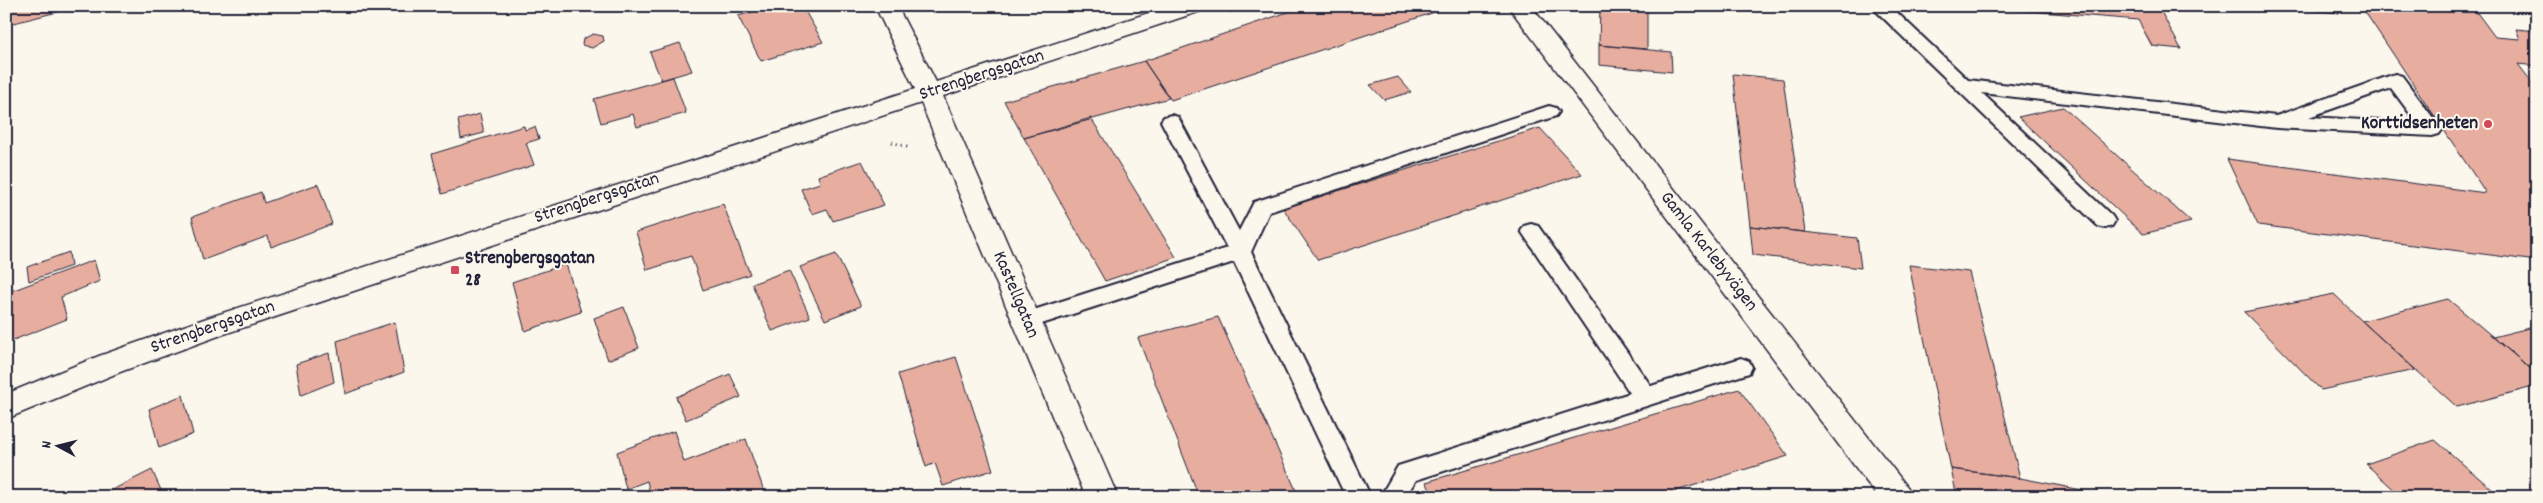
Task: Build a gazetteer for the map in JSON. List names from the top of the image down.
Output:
{
  "streets": {
    "street": ["Strengbergsgatan", "Gamla Karlebyvägen", "Kastellgatan"]
  },
  "crossings": [
    ["Strengbergsgatan", "Kastellgatan"]
  ],
  "places": {
    "other": ["Korttidsenheten"],
    "transit": ["Strengbergsgatan 28"]
  },
  "north": "left"
}
